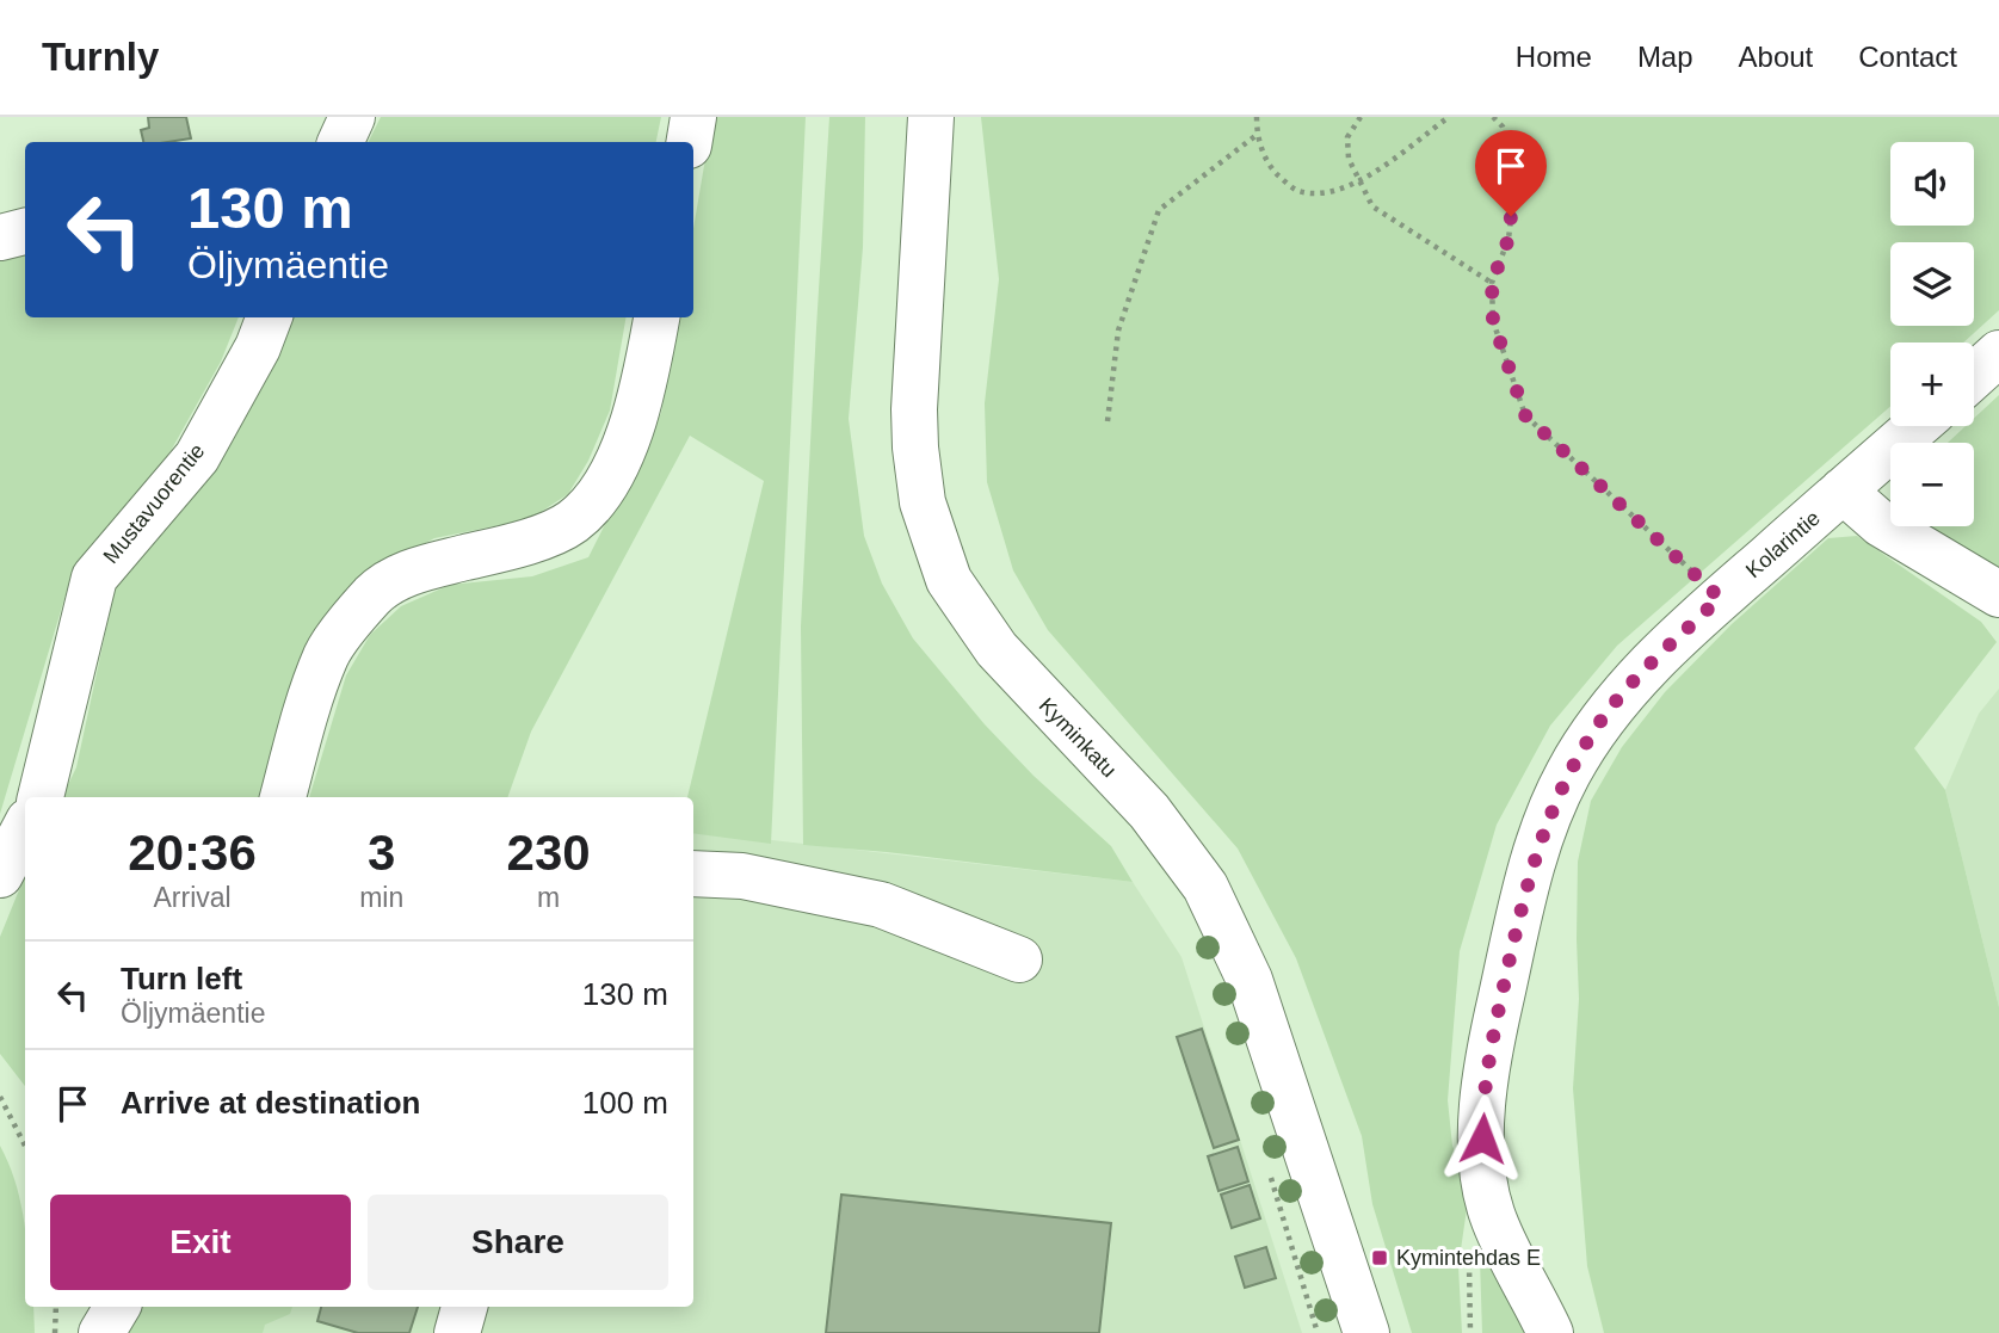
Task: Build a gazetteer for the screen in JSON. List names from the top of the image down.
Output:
{
  "streets": {
    "street": ["Mustavuorentie", "Kolarintie", "Kyminkatu"]
  },
  "places": {
    "transit": ["Kymintehdas E"]
  },
  "page": {
    "header": "Turnly",
    "nav": [
      "Home",
      "Map",
      "About",
      "Contact"
    ],
    "map_buttons": ["+", "−"],
    "turn": ["130 m", "Öljymäentie"],
    "eta": [
      "20:36",
      "Arrival",
      "3",
      "min",
      "230",
      "m"
    ],
    "list": [
      {
        "name": "Turn left",
        "note": "Öljymäentie",
        "value": "130 m"
      },
      {
        "name": "Arrive at destination",
        "value": "100 m"
      }
    ],
    "buttons": ["Exit", "Share"]
  }
}
